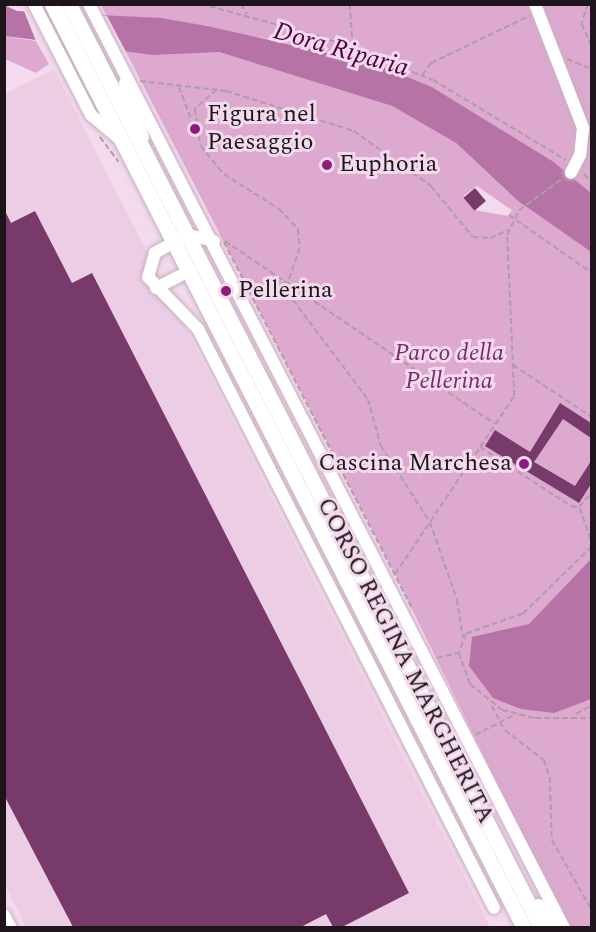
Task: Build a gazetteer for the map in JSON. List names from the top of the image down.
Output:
{
  "streets": {
    "main road": ["CORSO REGINA MARGHERITA"]
  },
  "water": ["Dora Riparia"],
  "parks": ["Parco della Pellerina"],
  "places": [
    "Figura nel Paesaggio",
    "Euphoria",
    "Pellerina",
    "Cascina Marchesa"
  ]
}
